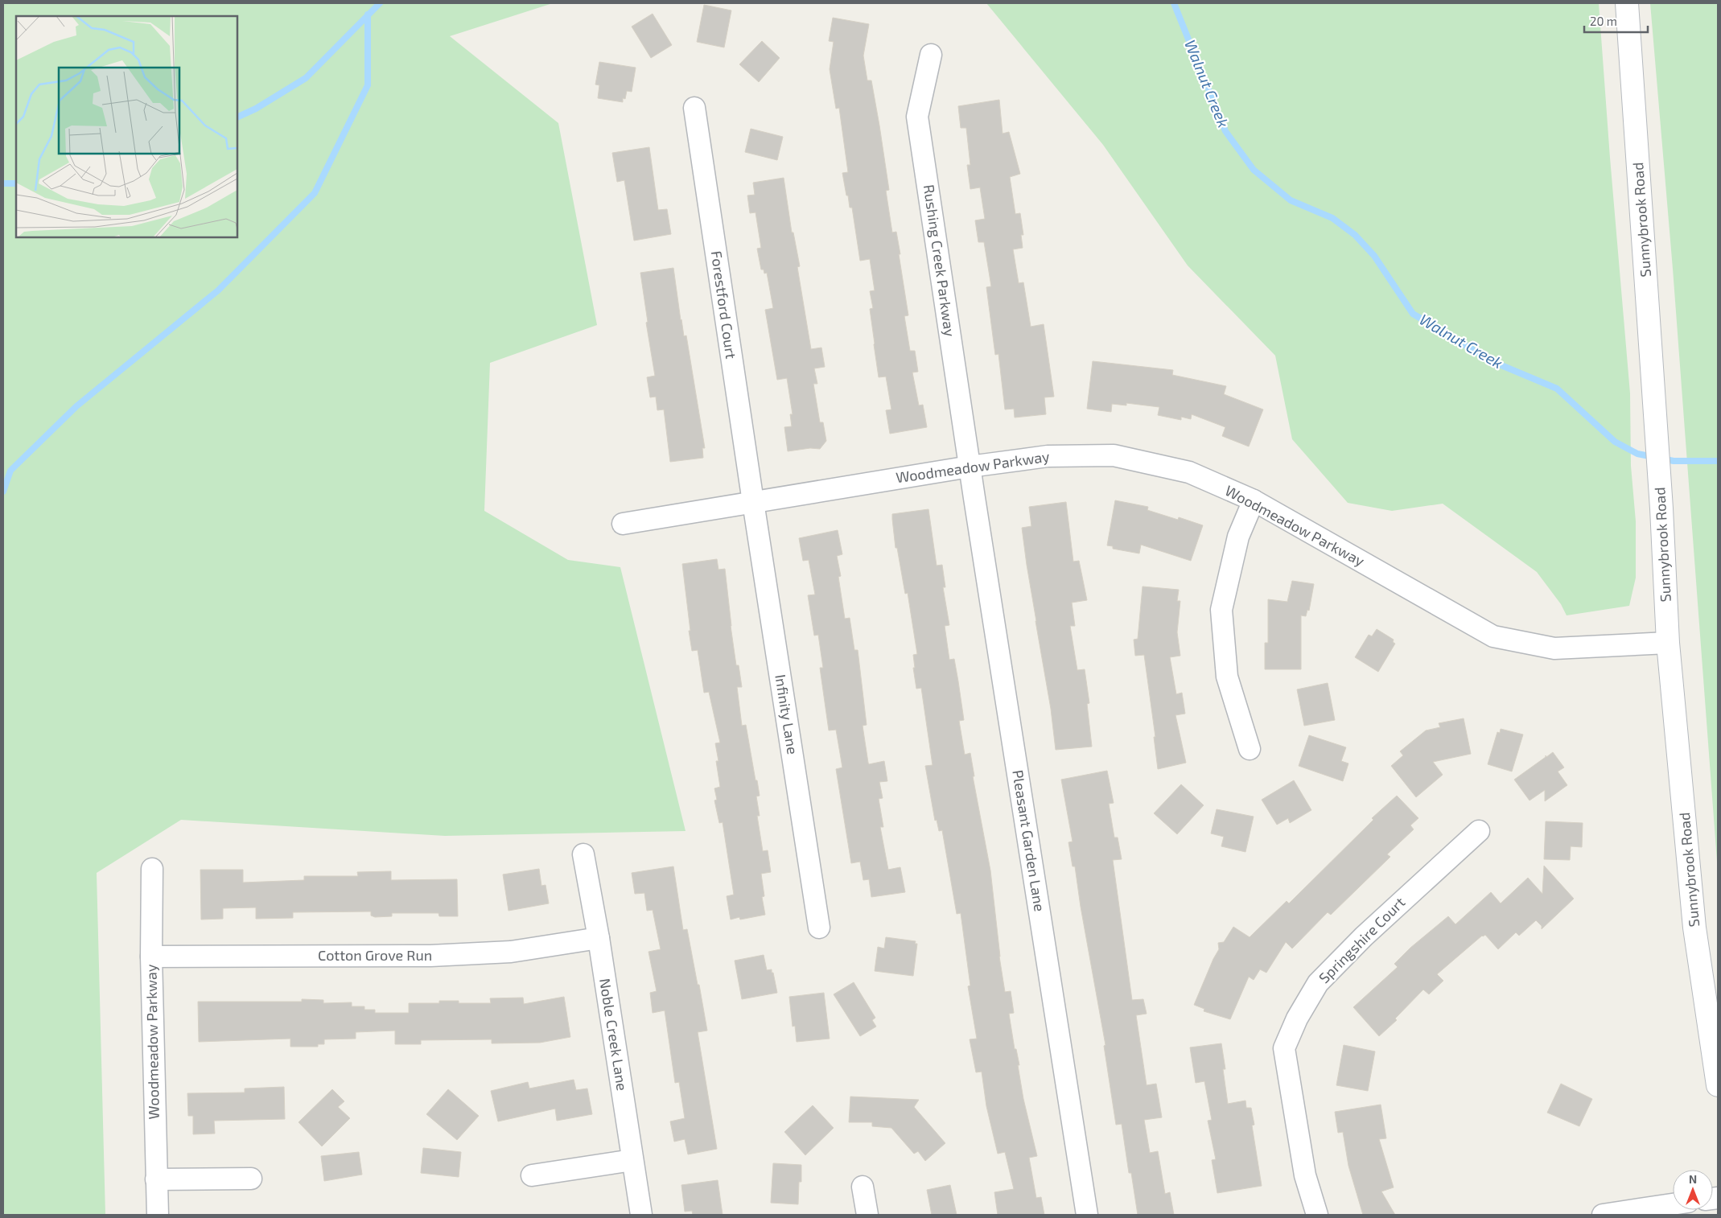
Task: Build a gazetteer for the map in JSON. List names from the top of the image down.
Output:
{
  "streets": {
    "main road": ["Sunnybrook Road"],
    "street": [
      "Rushing Creek Parkway",
      "Forestford Court",
      "Woodmeadow Parkway",
      "Infinity Lane",
      "Pleasant Garden Lane",
      "Springshire Court",
      "Cotton Grove Run",
      "Noble Creek Lane"
    ]
  },
  "crossings": [
    ["Sunnybrook Road", "Woodmeadow Parkway"],
    ["Rushing Creek Parkway", "Woodmeadow Parkway"],
    ["Rushing Creek Parkway", "Pleasant Garden Lane"],
    ["Forestford Court", "Woodmeadow Parkway"],
    ["Forestford Court", "Infinity Lane"],
    ["Woodmeadow Parkway", "Infinity Lane"],
    ["Woodmeadow Parkway", "Pleasant Garden Lane"],
    ["Woodmeadow Parkway", "Cotton Grove Run"],
    ["Cotton Grove Run", "Noble Creek Lane"]
  ],
  "water": ["Walnut Creek"],
  "scale_bar": "20 m",
  "north": "top"
}
